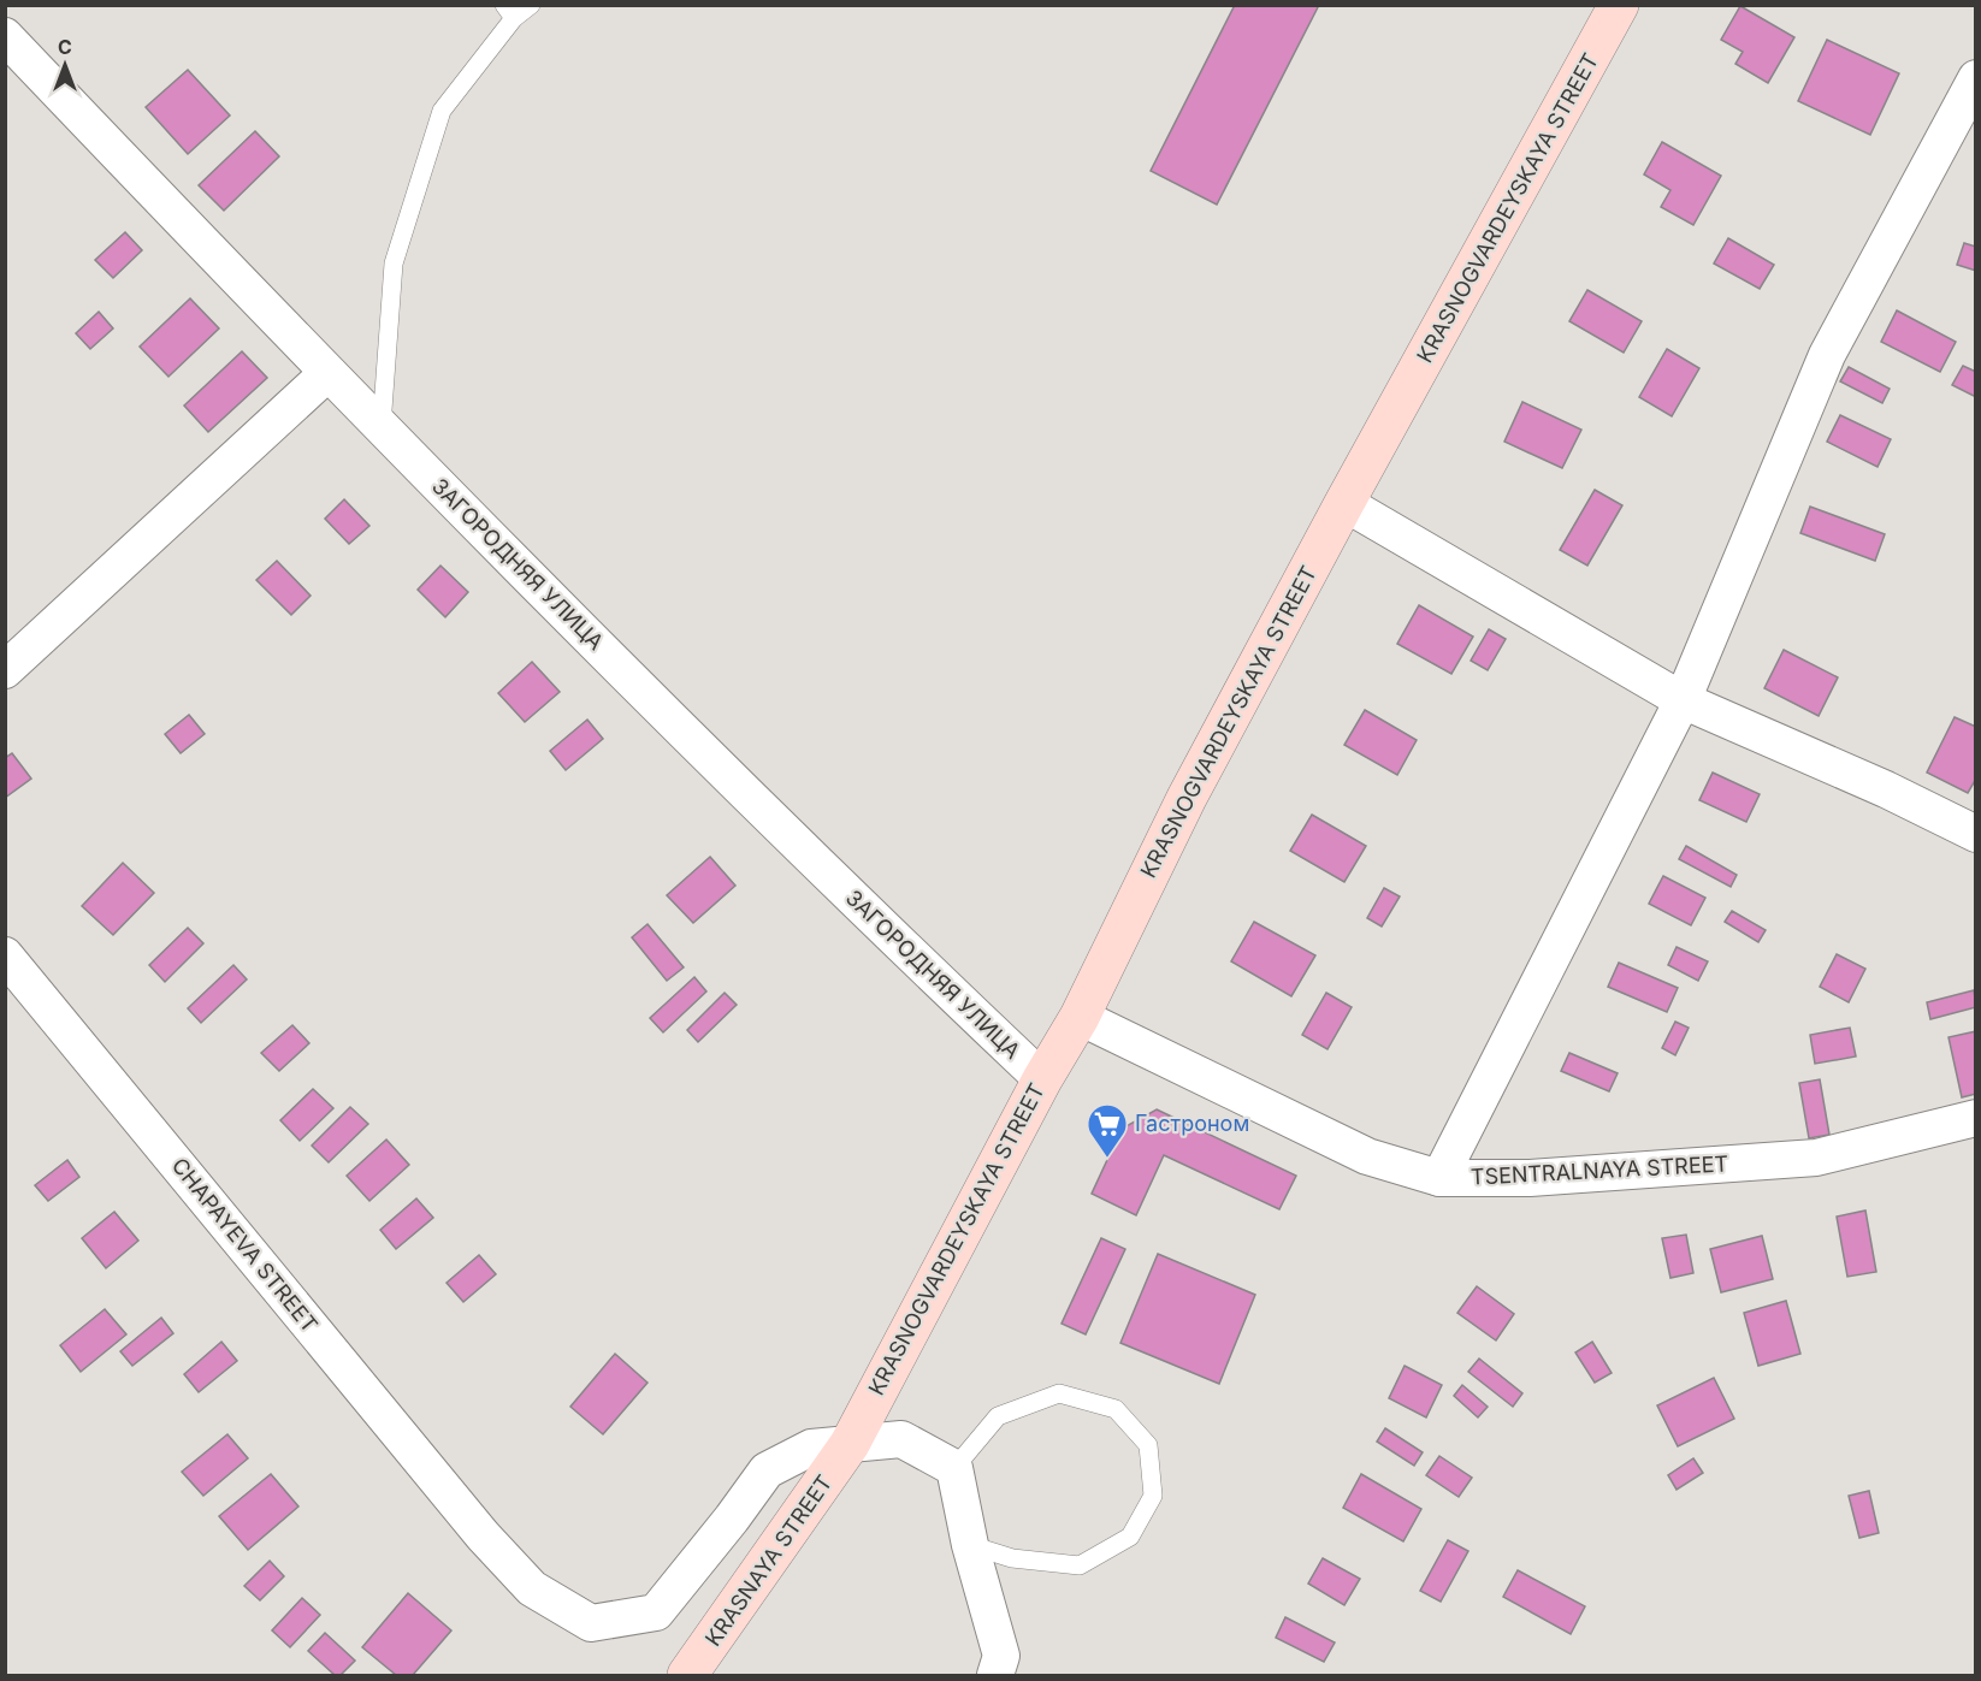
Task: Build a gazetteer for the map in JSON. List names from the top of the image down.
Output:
{
  "streets": {
    "street": [
      "KRASNOGVARDEYSKAYA STREET",
      "ЗАГОРОДНЯЯ УЛИЦА",
      "TSENTRALNAYA STREET",
      "CHAPAYEVA STREET",
      "KRASNAYA STREET"
    ]
  },
  "crossings": [
    ["KRASNOGVARDEYSKAYA STREET", "ЗАГОРОДНЯЯ УЛИЦА"],
    ["KRASNOGVARDEYSKAYA STREET", "TSENTRALNAYA STREET"],
    ["KRASNOGVARDEYSKAYA STREET", "CHAPAYEVA STREET"],
    ["KRASNOGVARDEYSKAYA STREET", "KRASNAYA STREET"],
    ["CHAPAYEVA STREET", "KRASNAYA STREET"]
  ],
  "places": {
    "supermarket": ["Гастроном"]
  },
  "north": "top"
}
